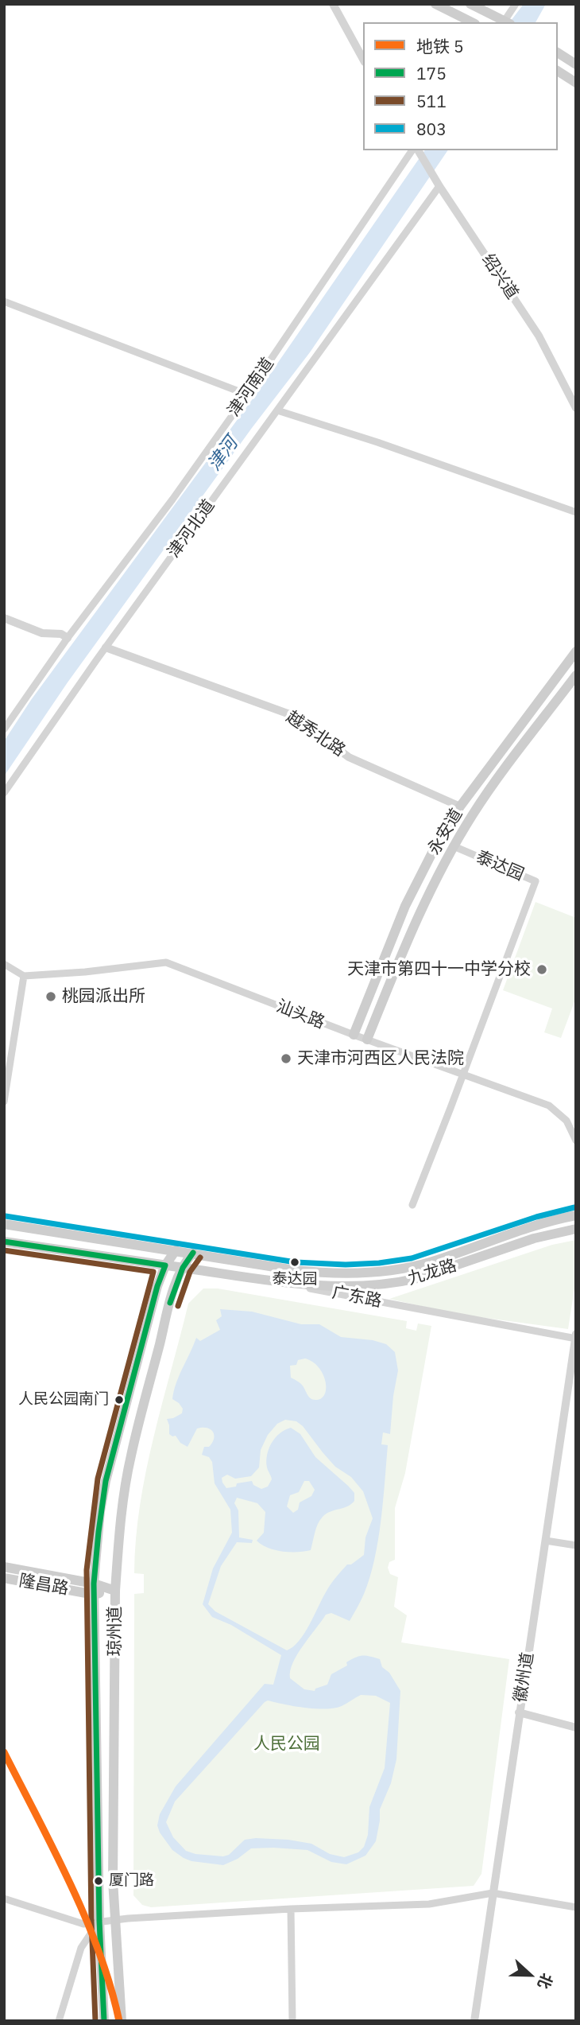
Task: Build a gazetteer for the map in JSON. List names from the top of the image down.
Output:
{
  "streets": {
    "main road": [
      "永安道",
      "九龙路",
      "广东路",
      "隆昌路",
      "琼州道"
    ],
    "street": [
      "绍兴道",
      "津河南道",
      "津河北道",
      "越秀北路",
      "泰达园",
      "汕头路",
      "徽州道"
    ]
  },
  "crossings": [
    ["绍兴道", "津河北道"],
    ["津河北道", "越秀北路"],
    ["越秀北路", "永安道"],
    ["永安道", "泰达园"],
    ["永安道", "汕头路"],
    ["泰达园", "汕头路"],
    ["九龙路", "广东路"],
    ["九龙路", "琼州道"],
    ["广东路", "琼州道"],
    ["广东路", "徽州道"],
    ["隆昌路", "琼州道"]
  ],
  "water": ["津河"],
  "parks": ["人民公园"],
  "places": [
    "天津市第四十一中学分校",
    "桃园派出所",
    "天津市河西区人民法院",
    "泰达园",
    "人民公园南门",
    "厦门路"
  ],
  "lines": [
    "transit line 803",
    "transit line 175",
    "transit line 511",
    "metro line 5"
  ],
  "legend": [
    "地铁 5",
    "175",
    "511",
    "803"
  ],
  "north": "right"
}
